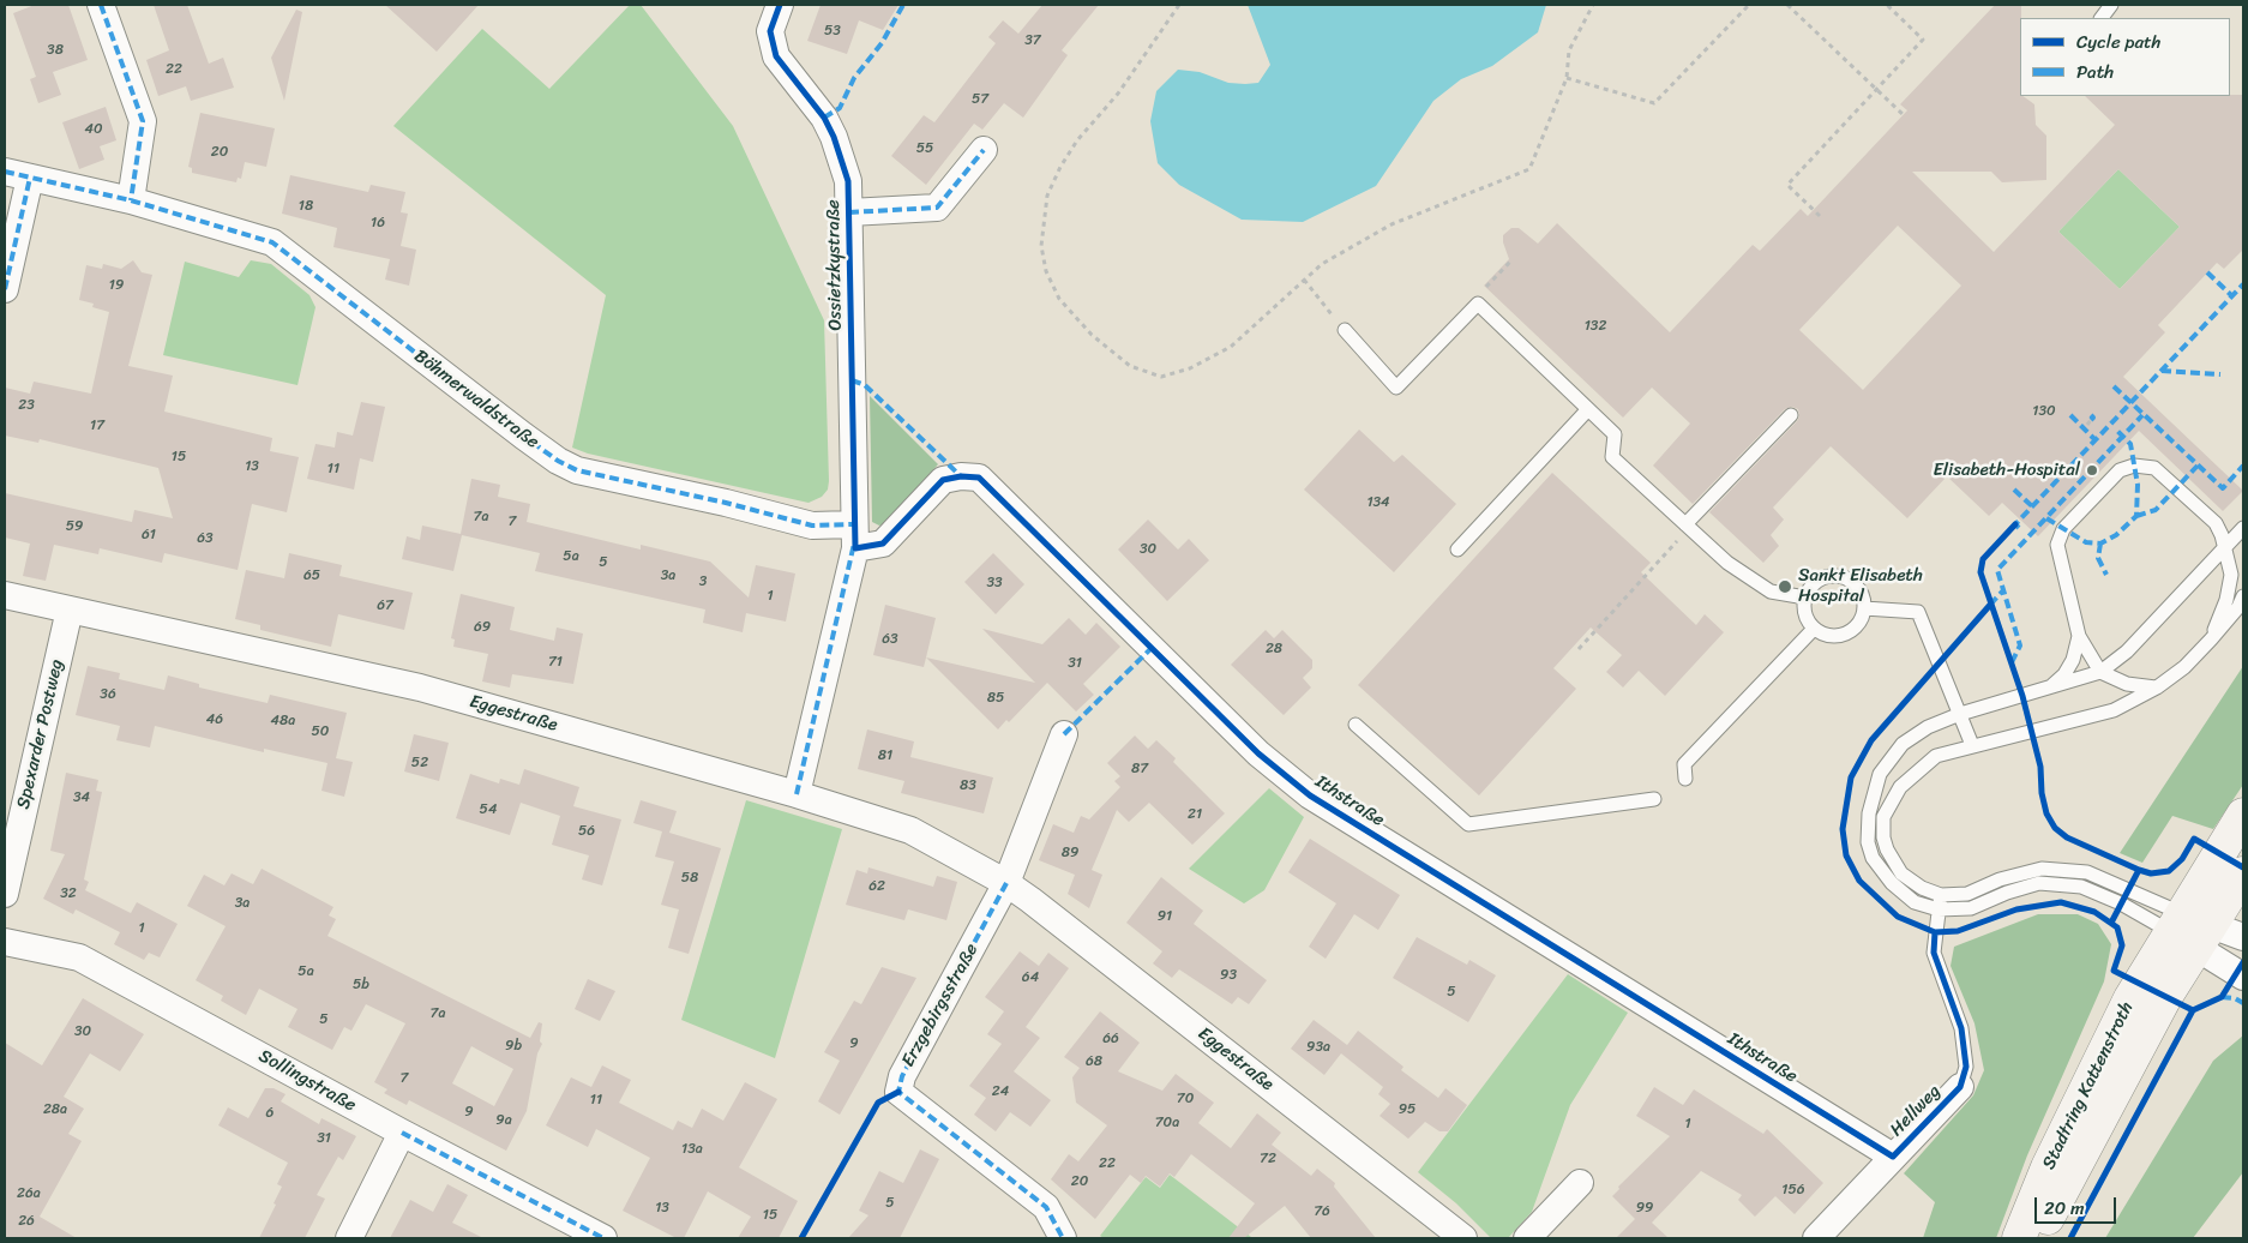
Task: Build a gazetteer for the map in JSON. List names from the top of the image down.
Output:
{
  "streets": {
    "main road": ["Stadtring Kattenstroth"],
    "street": [
      "Ossietzkystraße",
      "Böhmerwaldstraße",
      "Eggestraße",
      "Spexarder Postweg",
      "Ithstraße",
      "Erzgebirgsstraße",
      "Sollingstraße",
      "Hellweg"
    ]
  },
  "crossings": [
    ["Ossietzkystraße", "Böhmerwaldstraße"],
    ["Ossietzkystraße", "Eggestraße"],
    ["Ossietzkystraße", "Ithstraße"],
    ["Böhmerwaldstraße", "Ithstraße"],
    ["Eggestraße", "Spexarder Postweg"],
    ["Eggestraße", "Erzgebirgsstraße"],
    ["Ithstraße", "Hellweg"]
  ],
  "places": ["Elisabeth-Hospital", "Sankt Elisabeth Hospital"],
  "house_numbers": [
    "53",
    "37",
    "38",
    "22",
    "57",
    "40",
    "55",
    "20",
    "18",
    "16",
    "19",
    "132",
    "23",
    "130",
    "17",
    "15",
    "13",
    "11",
    "134",
    "7a",
    "7",
    "59",
    "61",
    "63",
    "30",
    "5a",
    "5",
    "65",
    "3a",
    "3",
    "33",
    "1",
    "67",
    "69",
    "63",
    "28",
    "71",
    "31",
    "36",
    "85",
    "46",
    "48a",
    "50",
    "81",
    "52",
    "87",
    "83",
    "34",
    "54",
    "21",
    "56",
    "89",
    "58",
    "62",
    "32",
    "3a",
    "91",
    "1",
    "5a",
    "93",
    "64",
    "5b",
    "5",
    "7a",
    "5",
    "30",
    "66",
    "9",
    "9b",
    "93a",
    "68",
    "7",
    "24",
    "70",
    "11",
    "28a",
    "95",
    "9",
    "6",
    "9a",
    "70a",
    "1",
    "31",
    "13a",
    "72",
    "22",
    "20",
    "156",
    "26a",
    "5",
    "13",
    "99",
    "76",
    "15",
    "26"
  ],
  "legend": ["Cycle path", "Path"],
  "scale_bar": "20 m"
}
